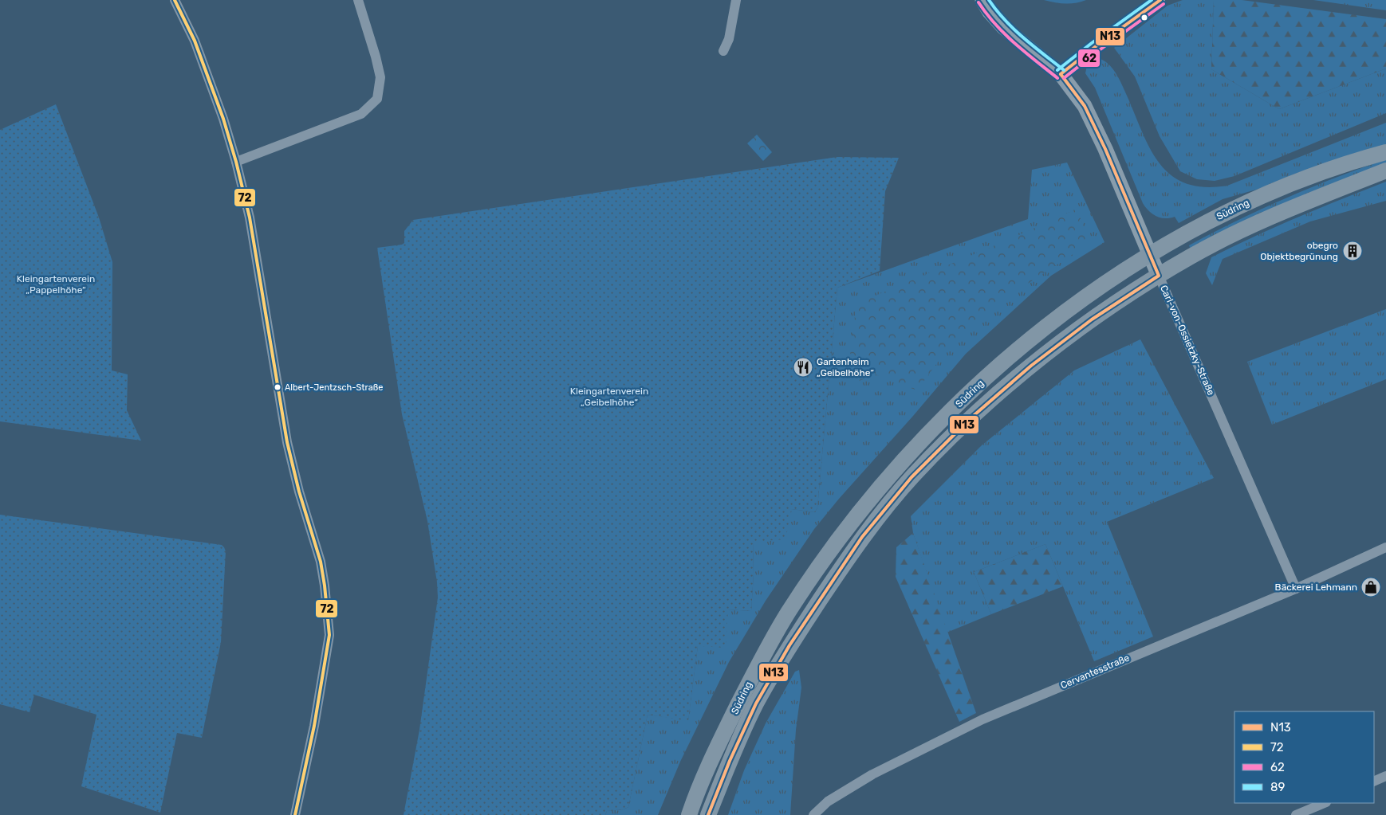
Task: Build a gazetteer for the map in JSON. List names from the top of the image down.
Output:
{
  "streets": {
    "main road": ["Südring"],
    "street": ["Carl-von-Ossietzky-Straße", "Cervantesstraße"]
  },
  "crossings": [
    ["Südring", "Carl-von-Ossietzky-Straße"],
    ["Carl-von-Ossietzky-Straße", "Cervantesstraße"]
  ],
  "parks": ["Kleingartenverein „Pappelhöhe“", "Kleingartenverein „Geibelhöhe“"],
  "places": {
    "building": ["obegro Objektbegrünung"],
    "restaurant": ["Gartenheim „Geibelhöhe“"],
    "other": ["Albert-Jentzsch-Straße"],
    "shop": ["Bäckerei Lehmann"]
  },
  "lines": [
    "transit line N13",
    "transit line 72",
    "transit line 89",
    "transit line 62"
  ],
  "legend": [
    "N13",
    "72",
    "62",
    "89"
  ]
}
